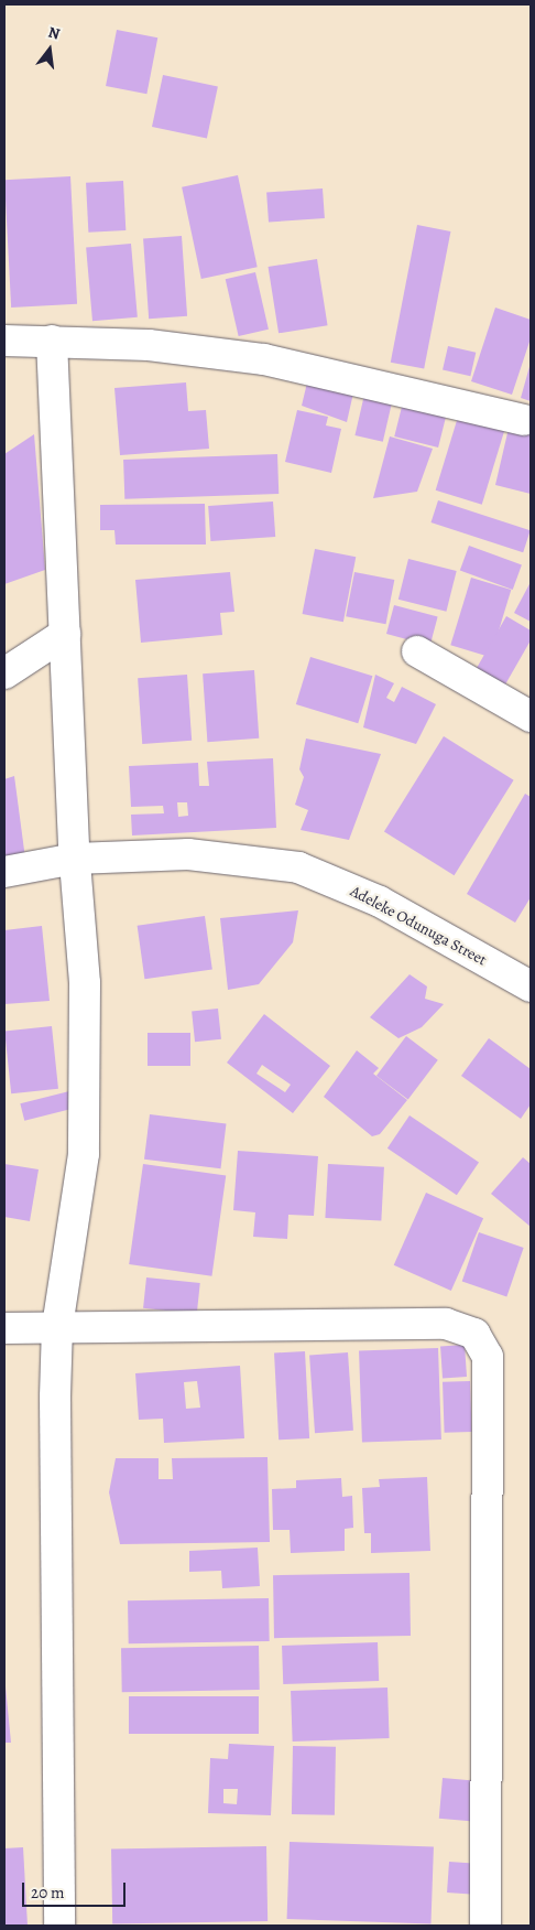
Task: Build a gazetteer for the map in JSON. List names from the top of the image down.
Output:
{
  "streets": {
    "street": ["Adeleke Odunuga Street"]
  },
  "scale_bar": "20 m",
  "north": "top"
}
